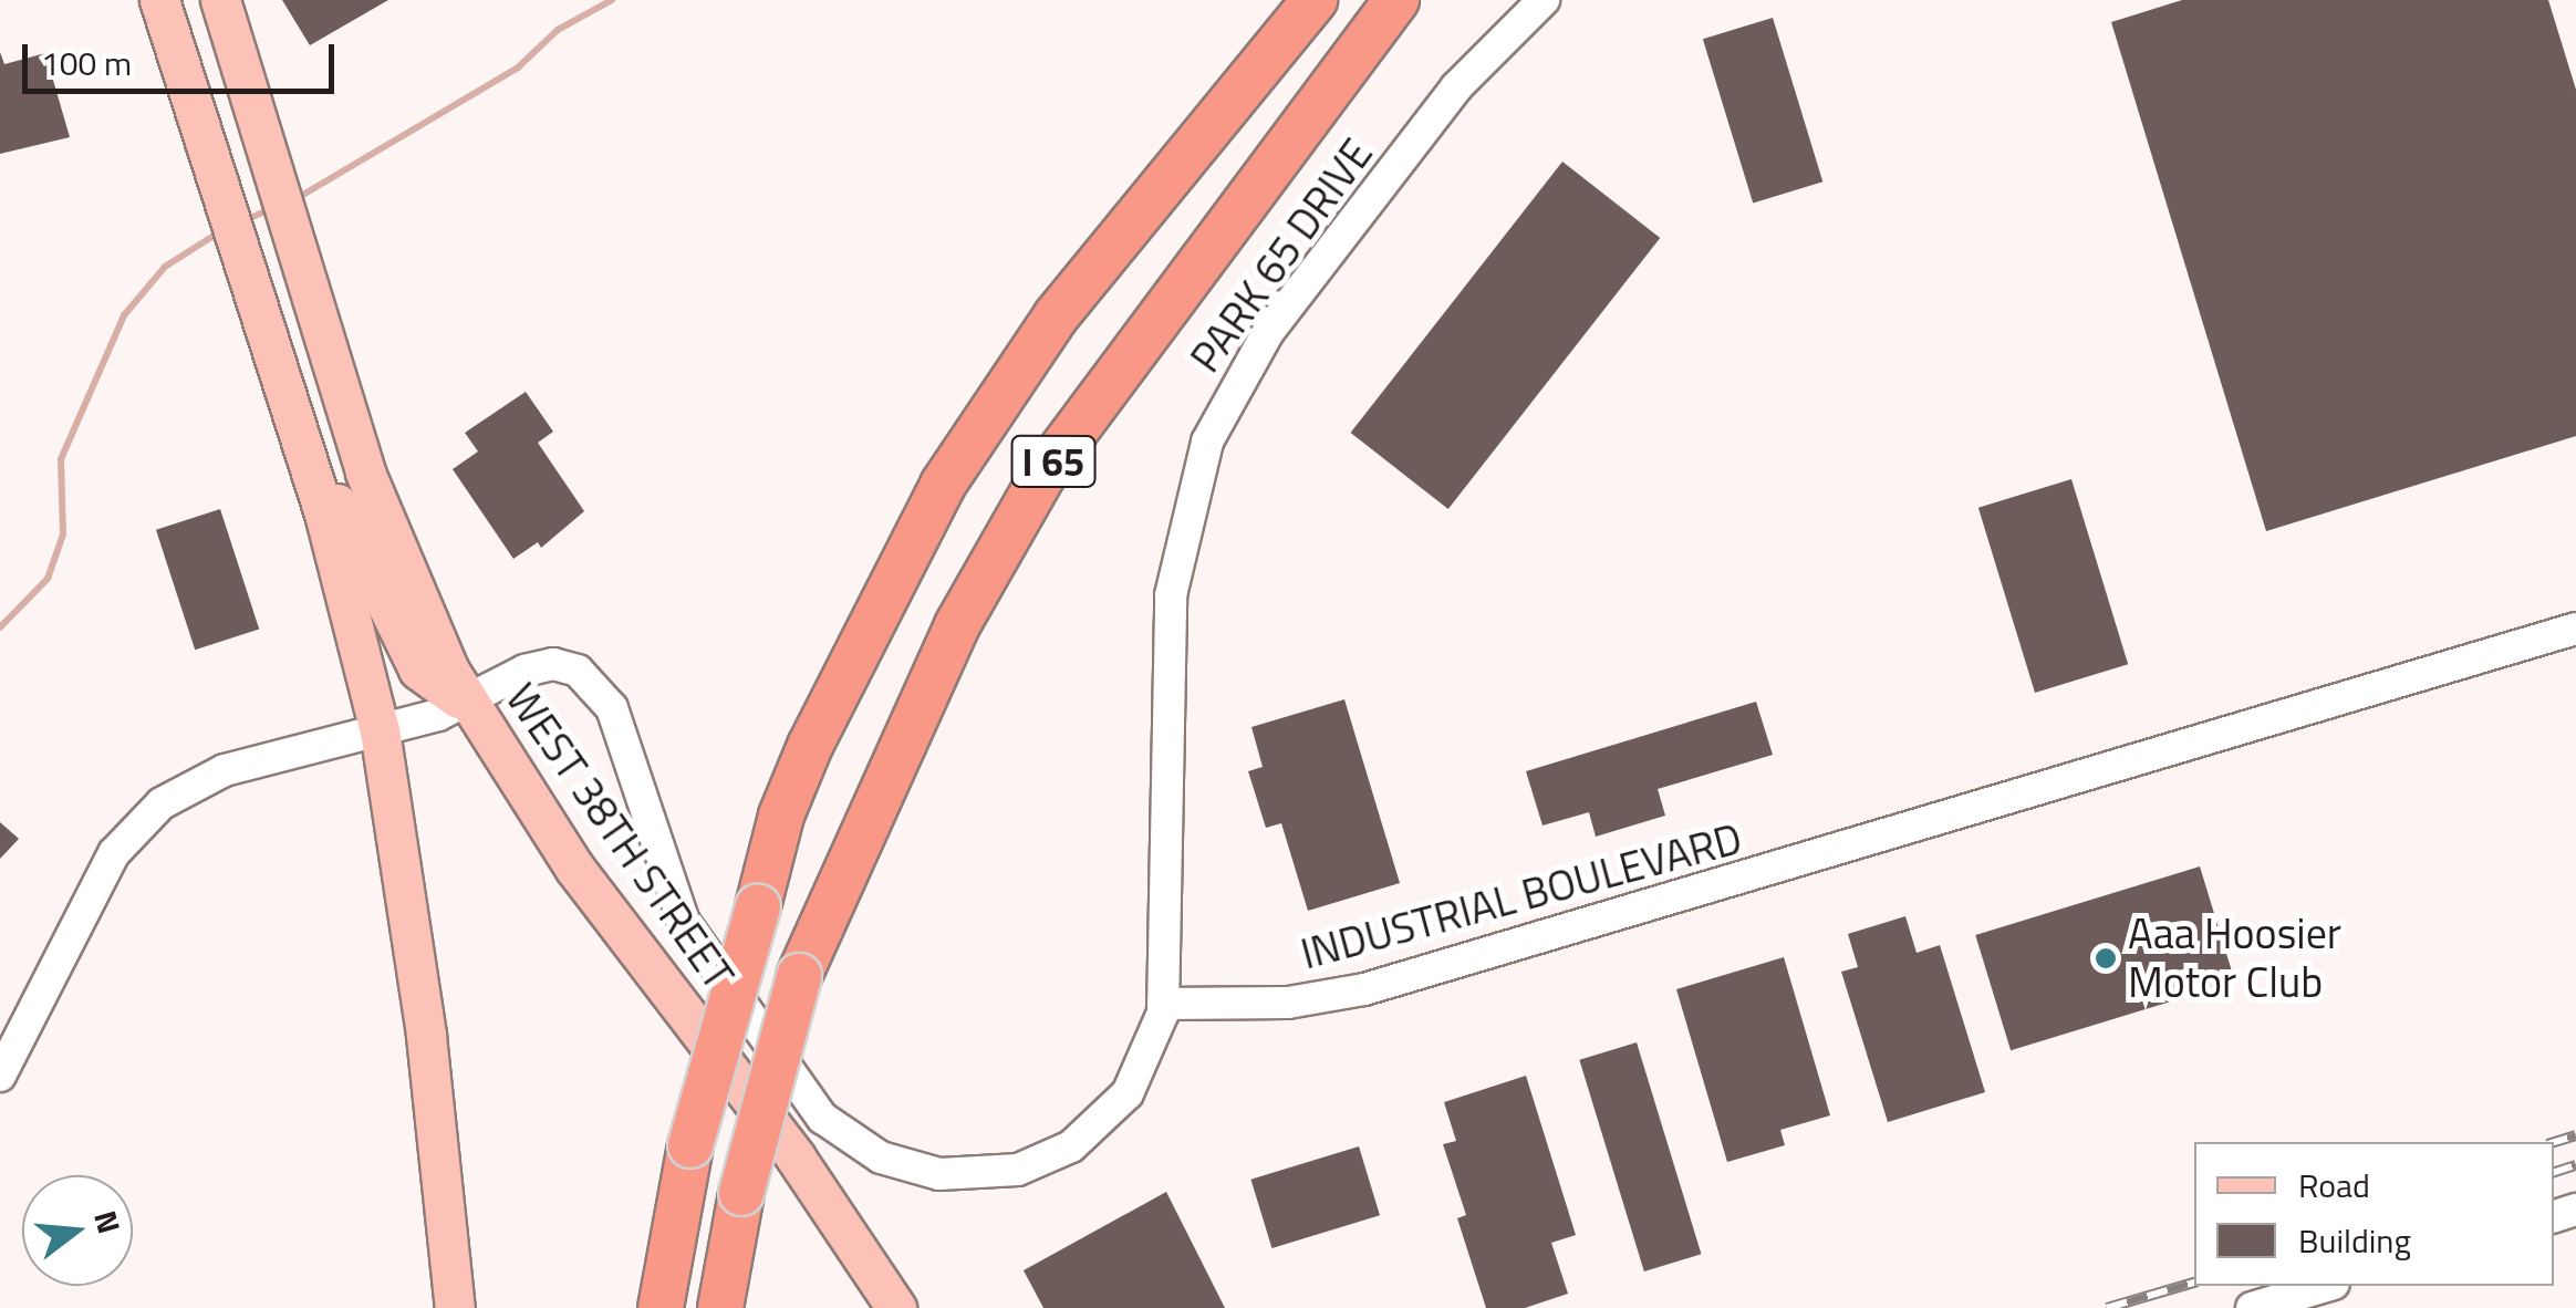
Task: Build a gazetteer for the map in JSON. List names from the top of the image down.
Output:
{
  "streets": {
    "highway": ["I 65"],
    "main road": ["WEST 38TH STREET"],
    "street": ["PARK 65 DRIVE", "INDUSTRIAL BOULEVARD"]
  },
  "crossings": [
    ["PARK 65 DRIVE", "INDUSTRIAL BOULEVARD"]
  ],
  "places": ["Aaa Hoosier Motor Club"],
  "legend": ["Road", "Building"],
  "scale_bar": "100 m",
  "north": "right"
}
